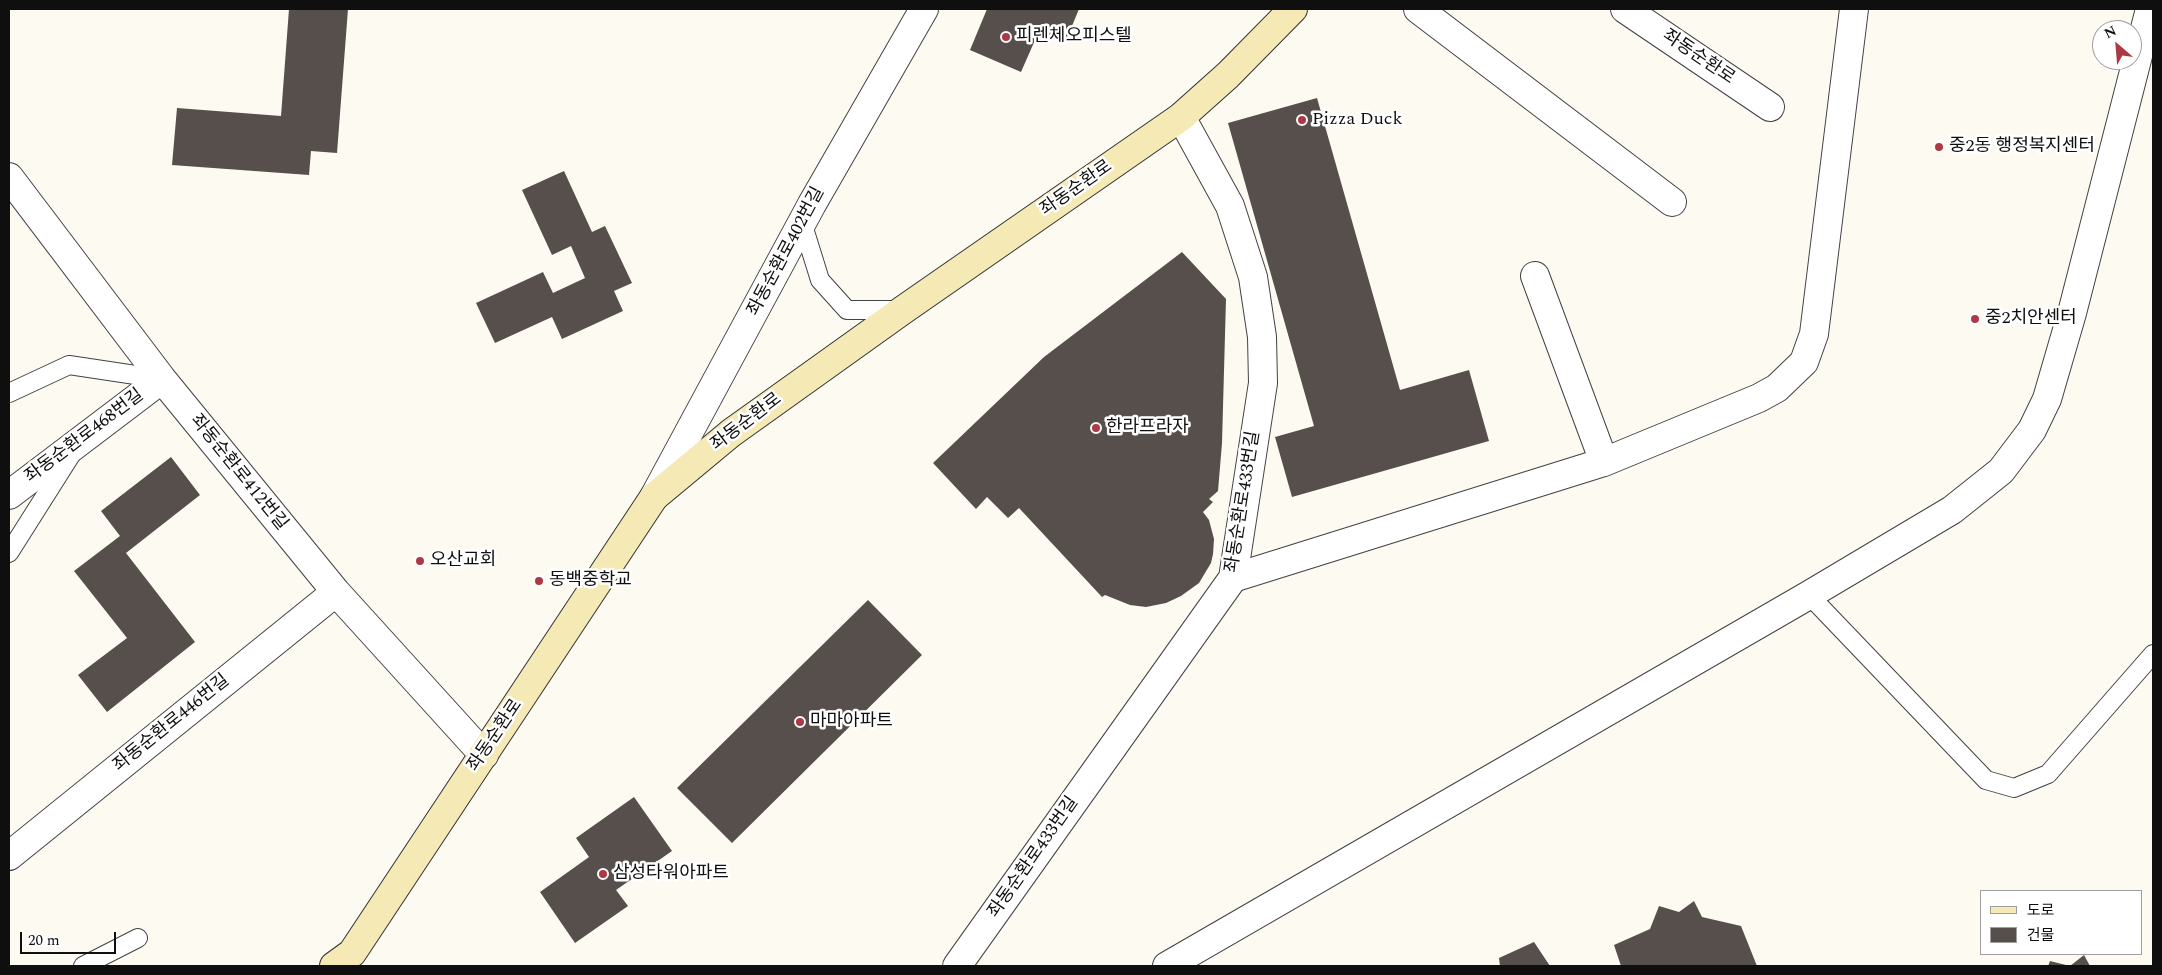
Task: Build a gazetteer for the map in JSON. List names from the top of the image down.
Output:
{
  "streets": {
    "main road": ["좌동순환로"],
    "street": [
      "좌동순환로402번길",
      "좌동순환로468번길",
      "좌동순환로412번길",
      "좌동순환로433번길",
      "좌동순환로446번길"
    ]
  },
  "crossings": [
    ["좌동순환로", "좌동순환로402번길"],
    ["좌동순환로", "좌동순환로412번길"],
    ["좌동순환로", "좌동순환로433번길"],
    ["좌동순환로468번길", "좌동순환로412번길"],
    ["좌동순환로412번길", "좌동순환로446번길"]
  ],
  "places": [
    "피렌체오피스텔",
    "Pizza Duck",
    "중2동 행정복지센터",
    "중2치안센터",
    "한라프라자",
    "오산교회",
    "동백중학교",
    "마마아파트",
    "삼성타워아파트"
  ],
  "legend": ["도로", "건물"],
  "scale_bar": "20 m",
  "north": "top left"
}
